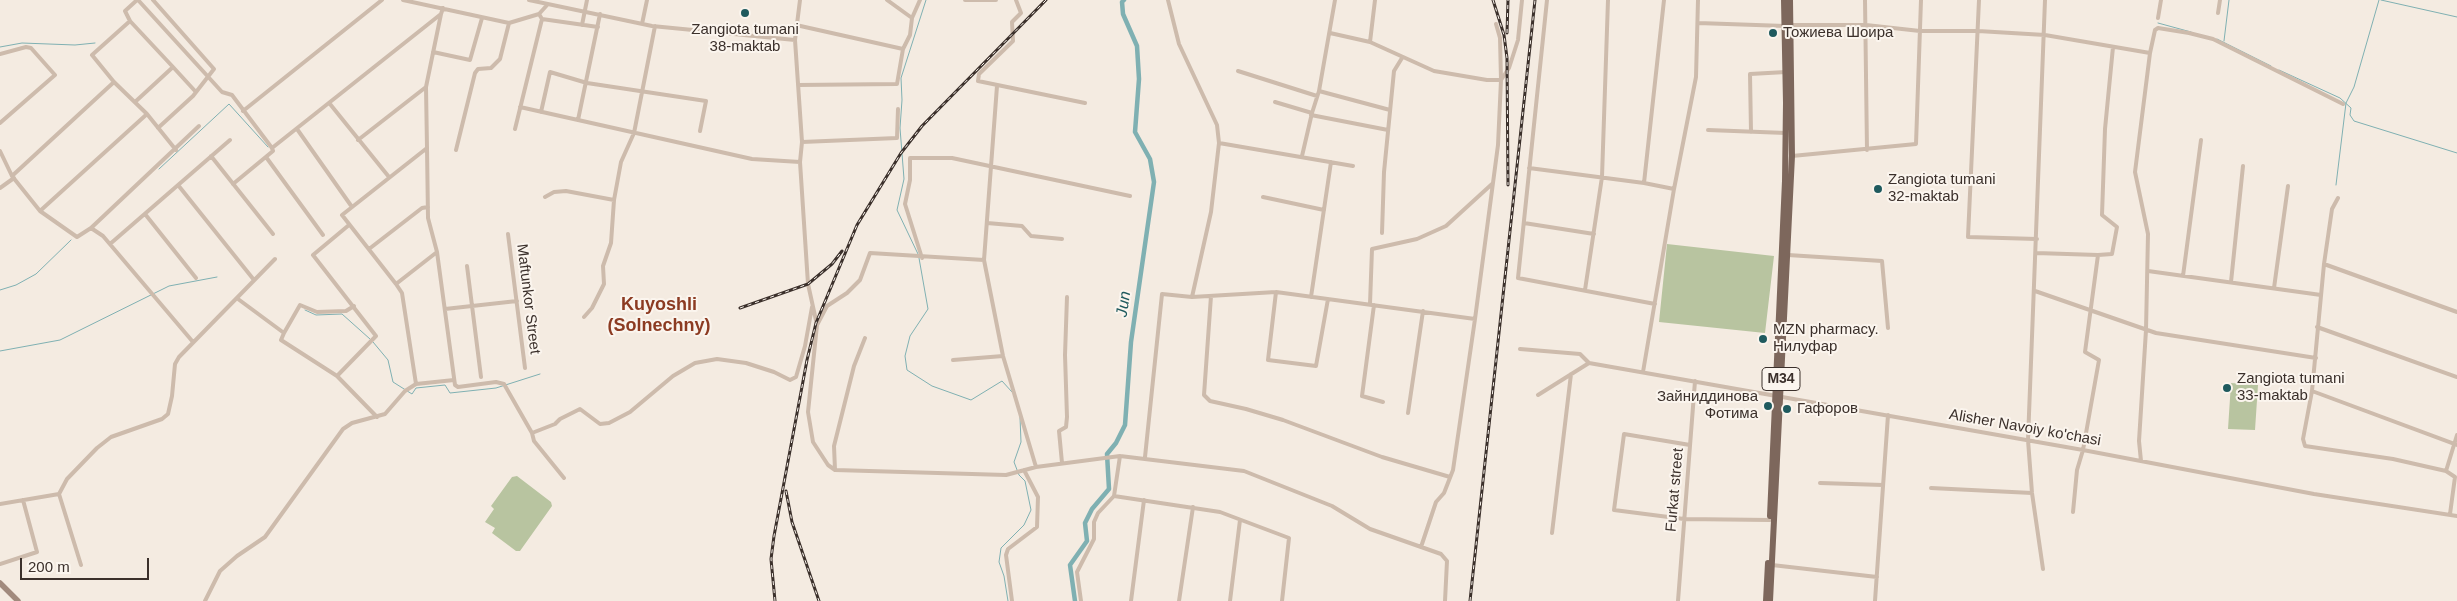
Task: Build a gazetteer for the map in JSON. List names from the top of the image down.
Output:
{
  "streets": {
    "main road": ["M34"],
    "street": ["Maftunkor Street", "Alisher Navoiy ko'chasi", "Furkat street"]
  },
  "crossings": [
    ["M34", "Alisher Navoiy ko'chasi"],
    ["Alisher Navoiy ko'chasi", "Furkat street"]
  ],
  "districts": ["Kuyoshli (Solnechny)"],
  "water": ["Jun"],
  "places": [
    "Zangiota tumani 38-maktab",
    "Тожиева Шоира",
    "Zangiota tumani 32-maktab",
    "MZN pharmacy. Нилуфар",
    "Zangiota tumani 33-maktab",
    "Зайниддинова Фотима",
    "Гафоров"
  ],
  "scale_bar": "200 m"
}
